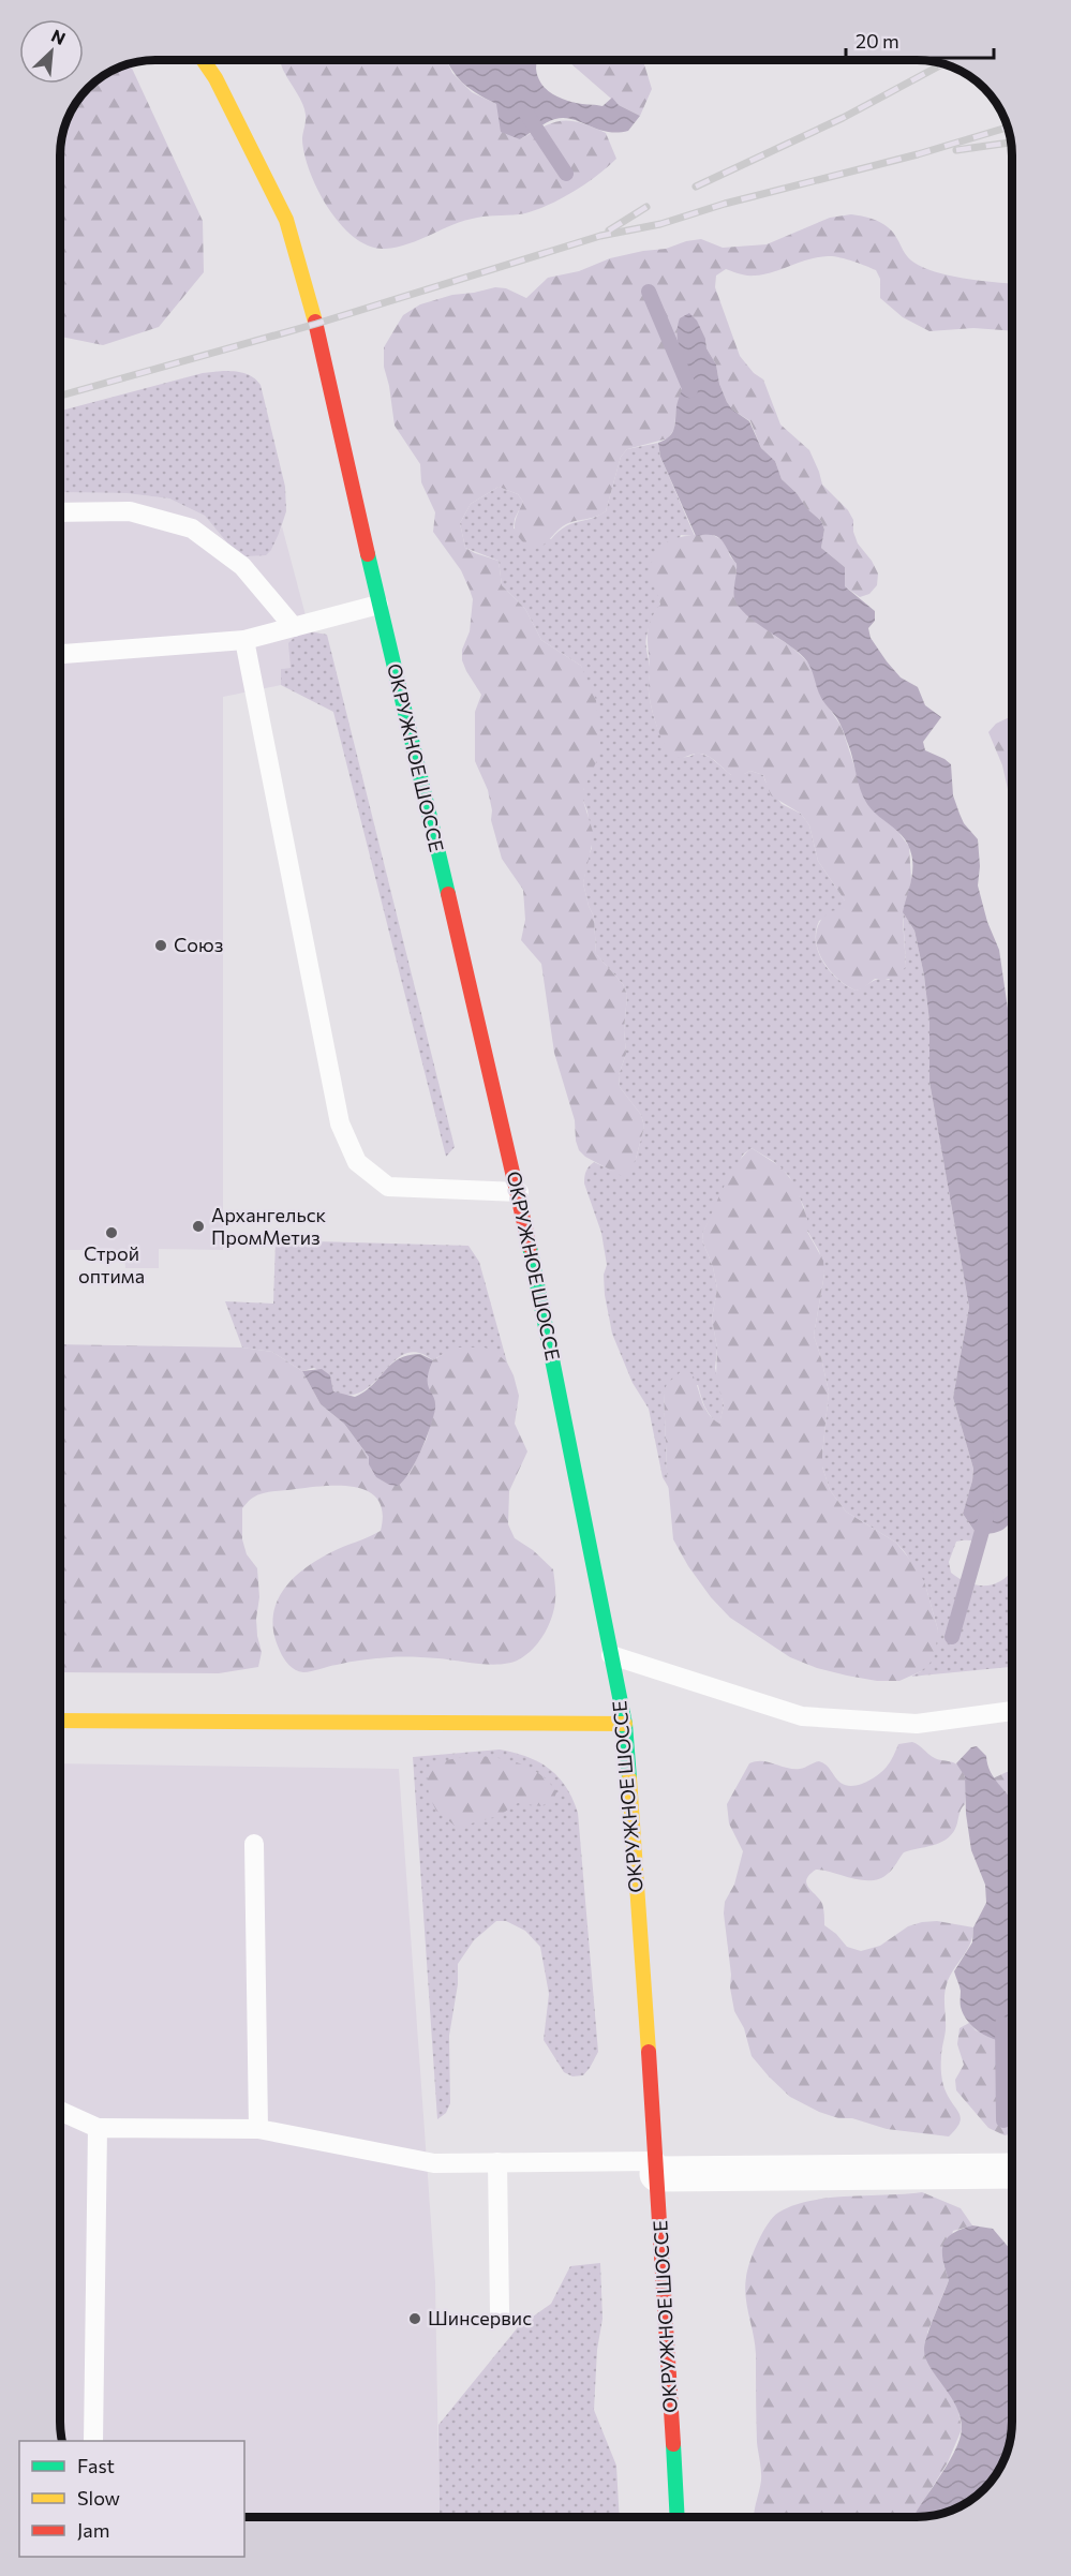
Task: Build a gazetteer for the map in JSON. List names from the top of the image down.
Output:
{
  "streets": {
    "main road": ["ОКРУЖНОЕ ШОССЕ"]
  },
  "places": [
    "Союз",
    "Архангельск ПромМетиз",
    "Строй оптима",
    "Шинсервис"
  ],
  "legend": ["Fast", "Slow", "Jam"],
  "scale_bar": "20 m",
  "north": "top right"
}
